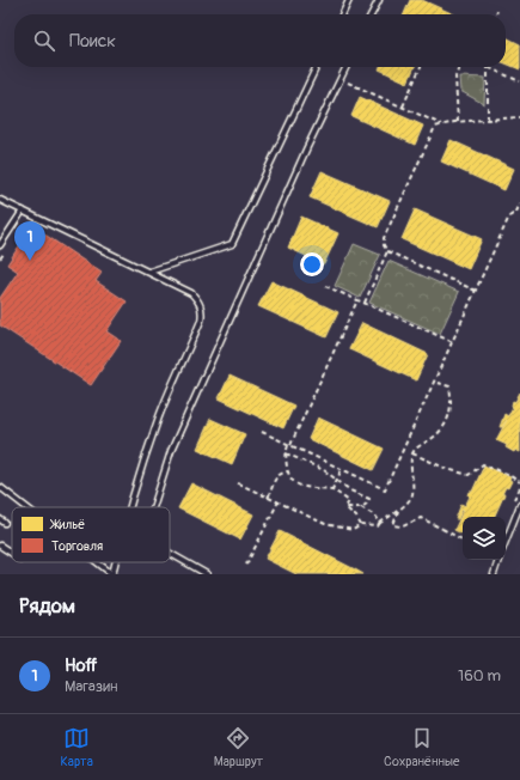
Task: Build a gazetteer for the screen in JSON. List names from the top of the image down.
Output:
{
  "legend": ["Жильё", "Торговля"],
  "page": {
    "search": "Поиск",
    "pins": "1",
    "heading": "Рядом",
    "list": [
      {
        "mark": "1",
        "name": "Hoff",
        "note": "Магазин",
        "value": "160 m"
      }
    ],
    "nav": ["Карта", "Маршрут", "Сохранённые"]
  }
}
